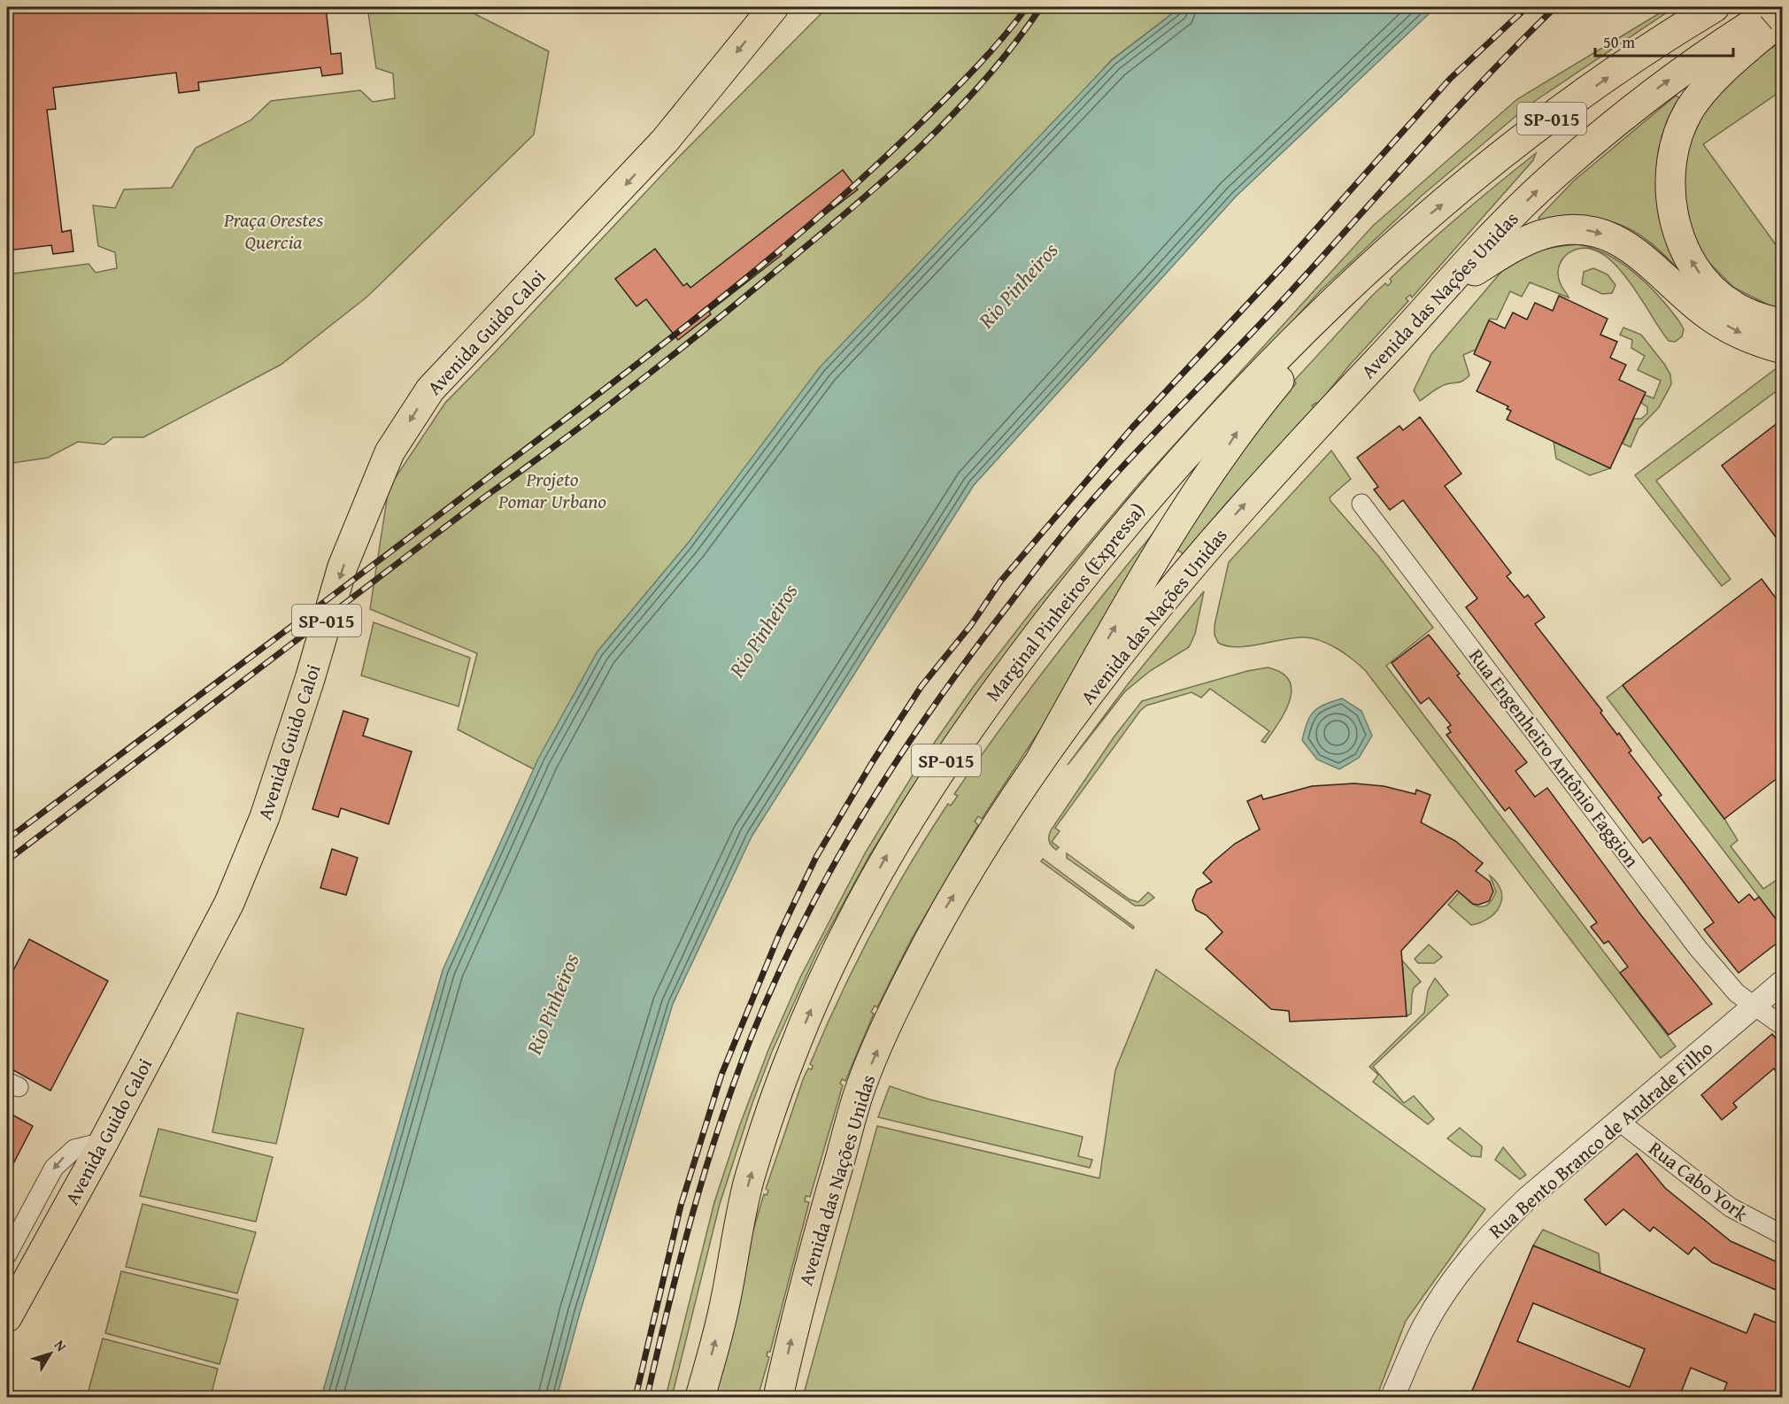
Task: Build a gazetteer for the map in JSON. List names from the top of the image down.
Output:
{
  "streets": {
    "highway": [
      "SP-015",
      "Avenida das Nações Unidas",
      "Avenida Guido Caloi",
      "Marginal Pinheiros (Expressa)"
    ],
    "street": ["Rua Engenheiro Antônio Faggion", "Rua Bento Branco de Andrade Filho", "Rua Cabo York"]
  },
  "crossings": [
    ["Rua Engenheiro Antônio Faggion", "Rua Bento Branco de Andrade Filho"],
    ["Rua Bento Branco de Andrade Filho", "Rua Cabo York"]
  ],
  "one_way": ["Avenida Guido Caloi"],
  "water": ["Rio Pinheiros"],
  "parks": ["Praça Orestes Quercia", "Projeto Pomar Urbano"],
  "scale_bar": "50 m",
  "north": "top right"
}
